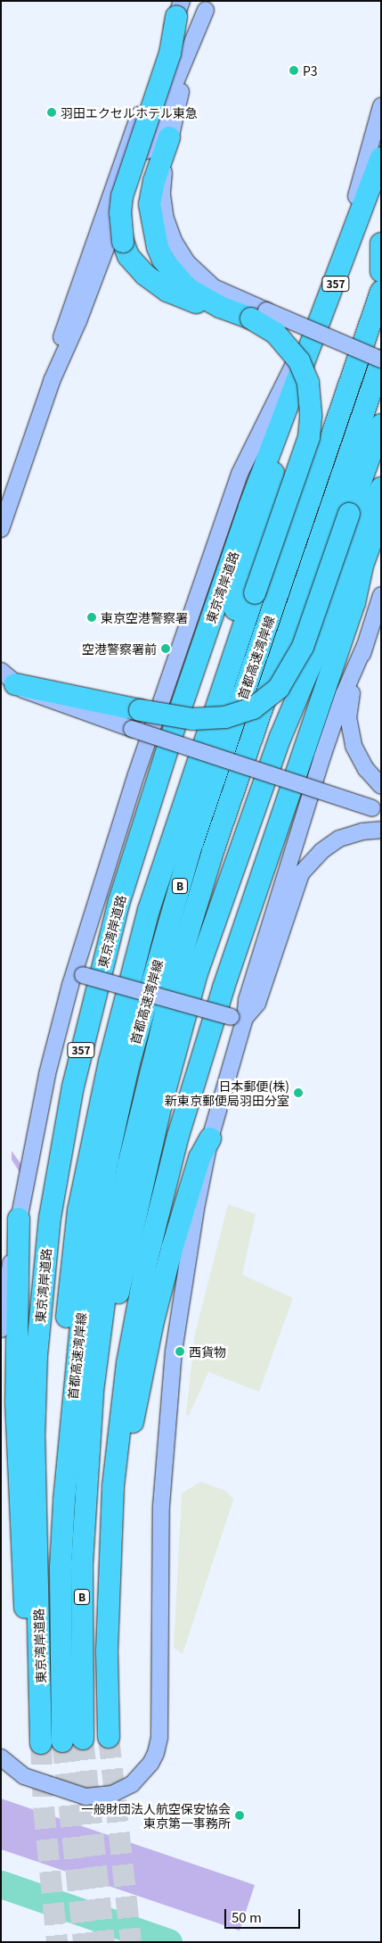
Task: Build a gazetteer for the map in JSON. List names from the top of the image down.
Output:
{
  "streets": {
    "highway": [
      "357",
      "東京湾岸道路",
      "首都高速湾岸線",
      "B"
    ]
  },
  "places": [
    "P3",
    "羽田エクセルホテル東急",
    "東京空港警察署",
    "空港警察署前",
    "日本郵便(株) 新東京郵便局羽田分室",
    "西貨物",
    "一般財団法人航空保安協会 東京第一事務所"
  ],
  "scale_bar": "50 m"
}
